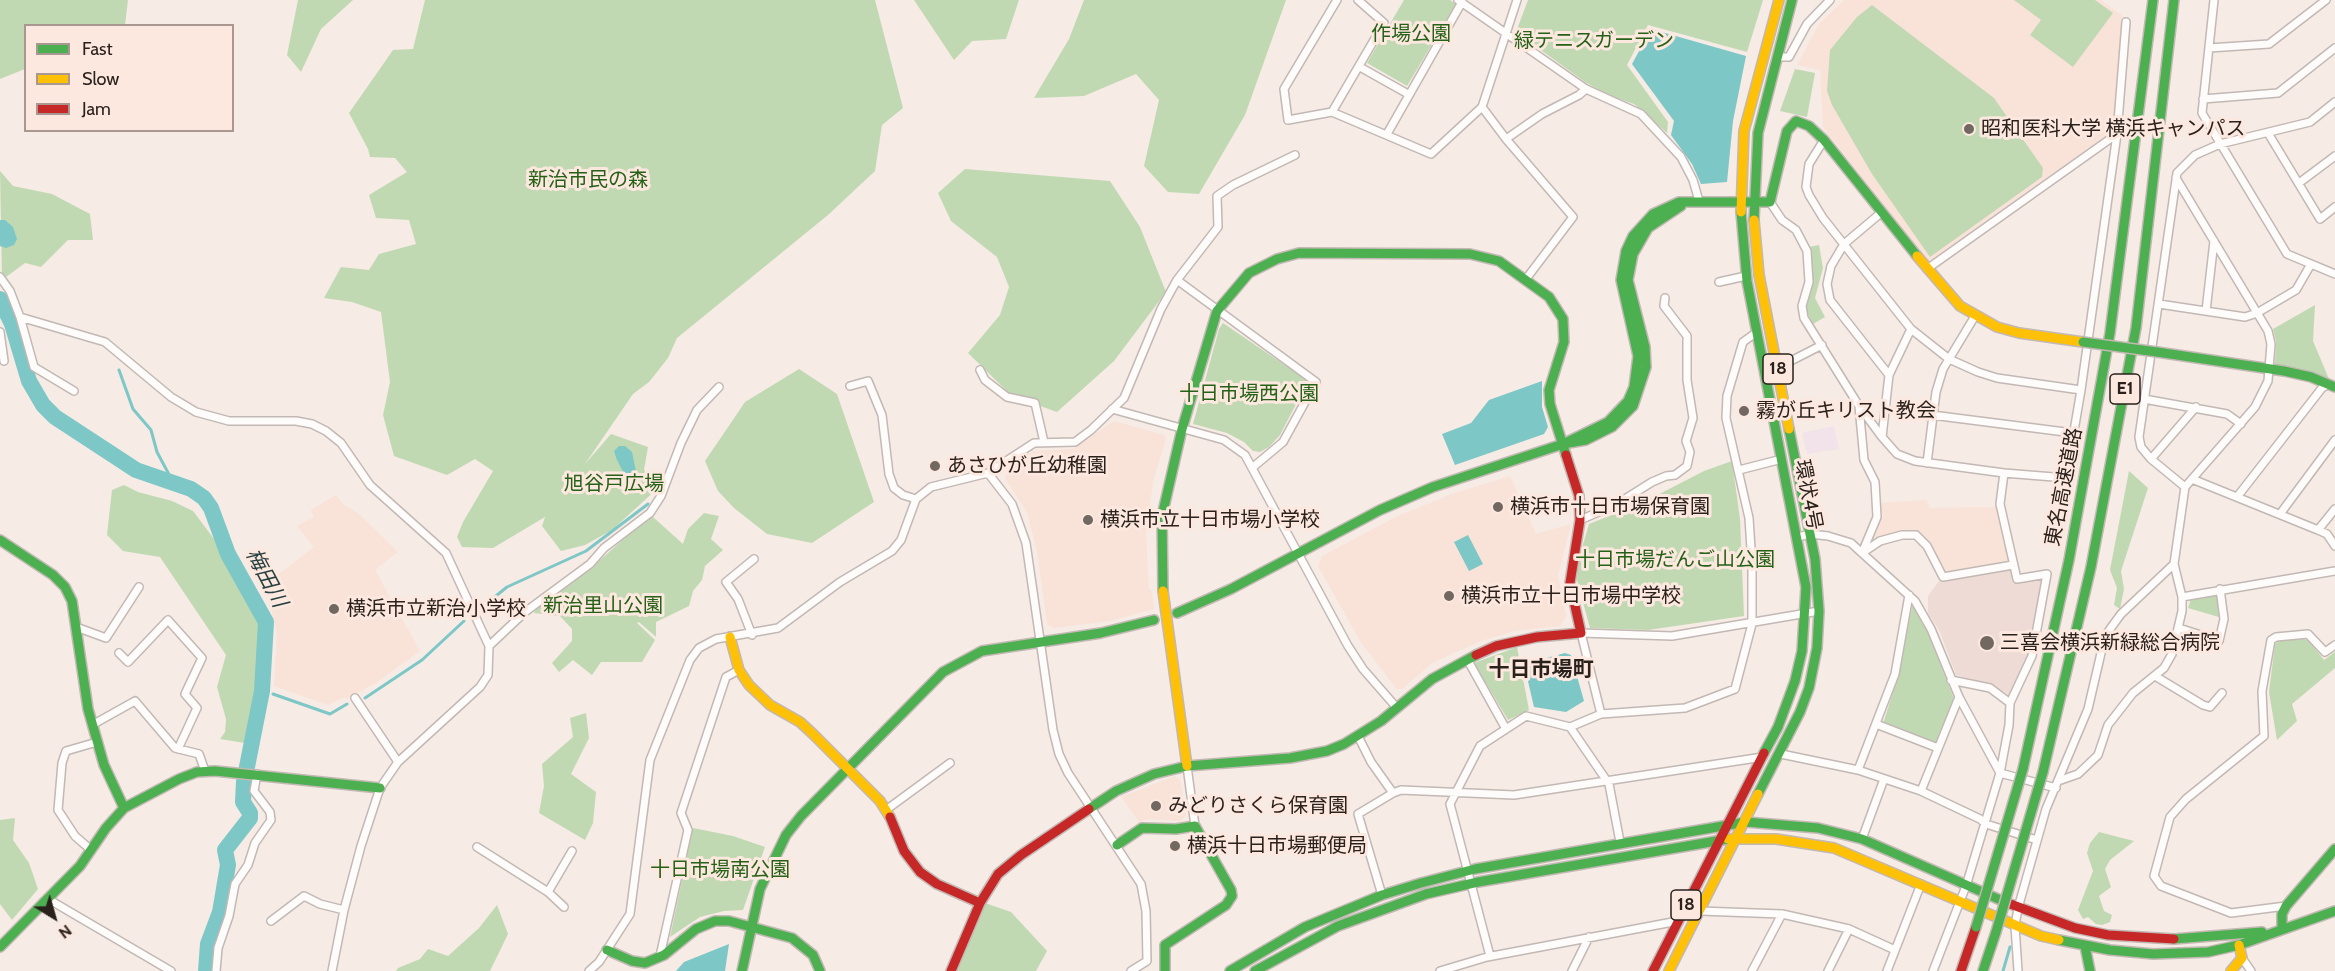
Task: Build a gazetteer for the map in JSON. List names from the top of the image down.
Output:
{
  "streets": {
    "main road": [
      "18",
      "E1",
      "東名高速道路",
      "環状4号"
    ]
  },
  "districts": ["十日市場町"],
  "water": ["梅田川"],
  "parks": [
    "作場公園",
    "緑テニスガーデン",
    "新治市民の森",
    "十日市場西公園",
    "旭谷戸広場",
    "十日市場だんご山公園",
    "新治里山公園",
    "十日市場南公園"
  ],
  "places": [
    "昭和医科大学 横浜キャンパス",
    "霧が丘キリスト教会",
    "あさひが丘幼稚園",
    "横浜市十日市場保育園",
    "横浜市立十日市場小学校",
    "横浜市立十日市場中学校",
    "横浜市立新治小学校",
    "三喜会横浜新緑総合病院",
    "みどりさくら保育園",
    "横浜十日市場郵便局"
  ],
  "legend": ["Fast", "Slow", "Jam"],
  "north": "bottom right"
}
